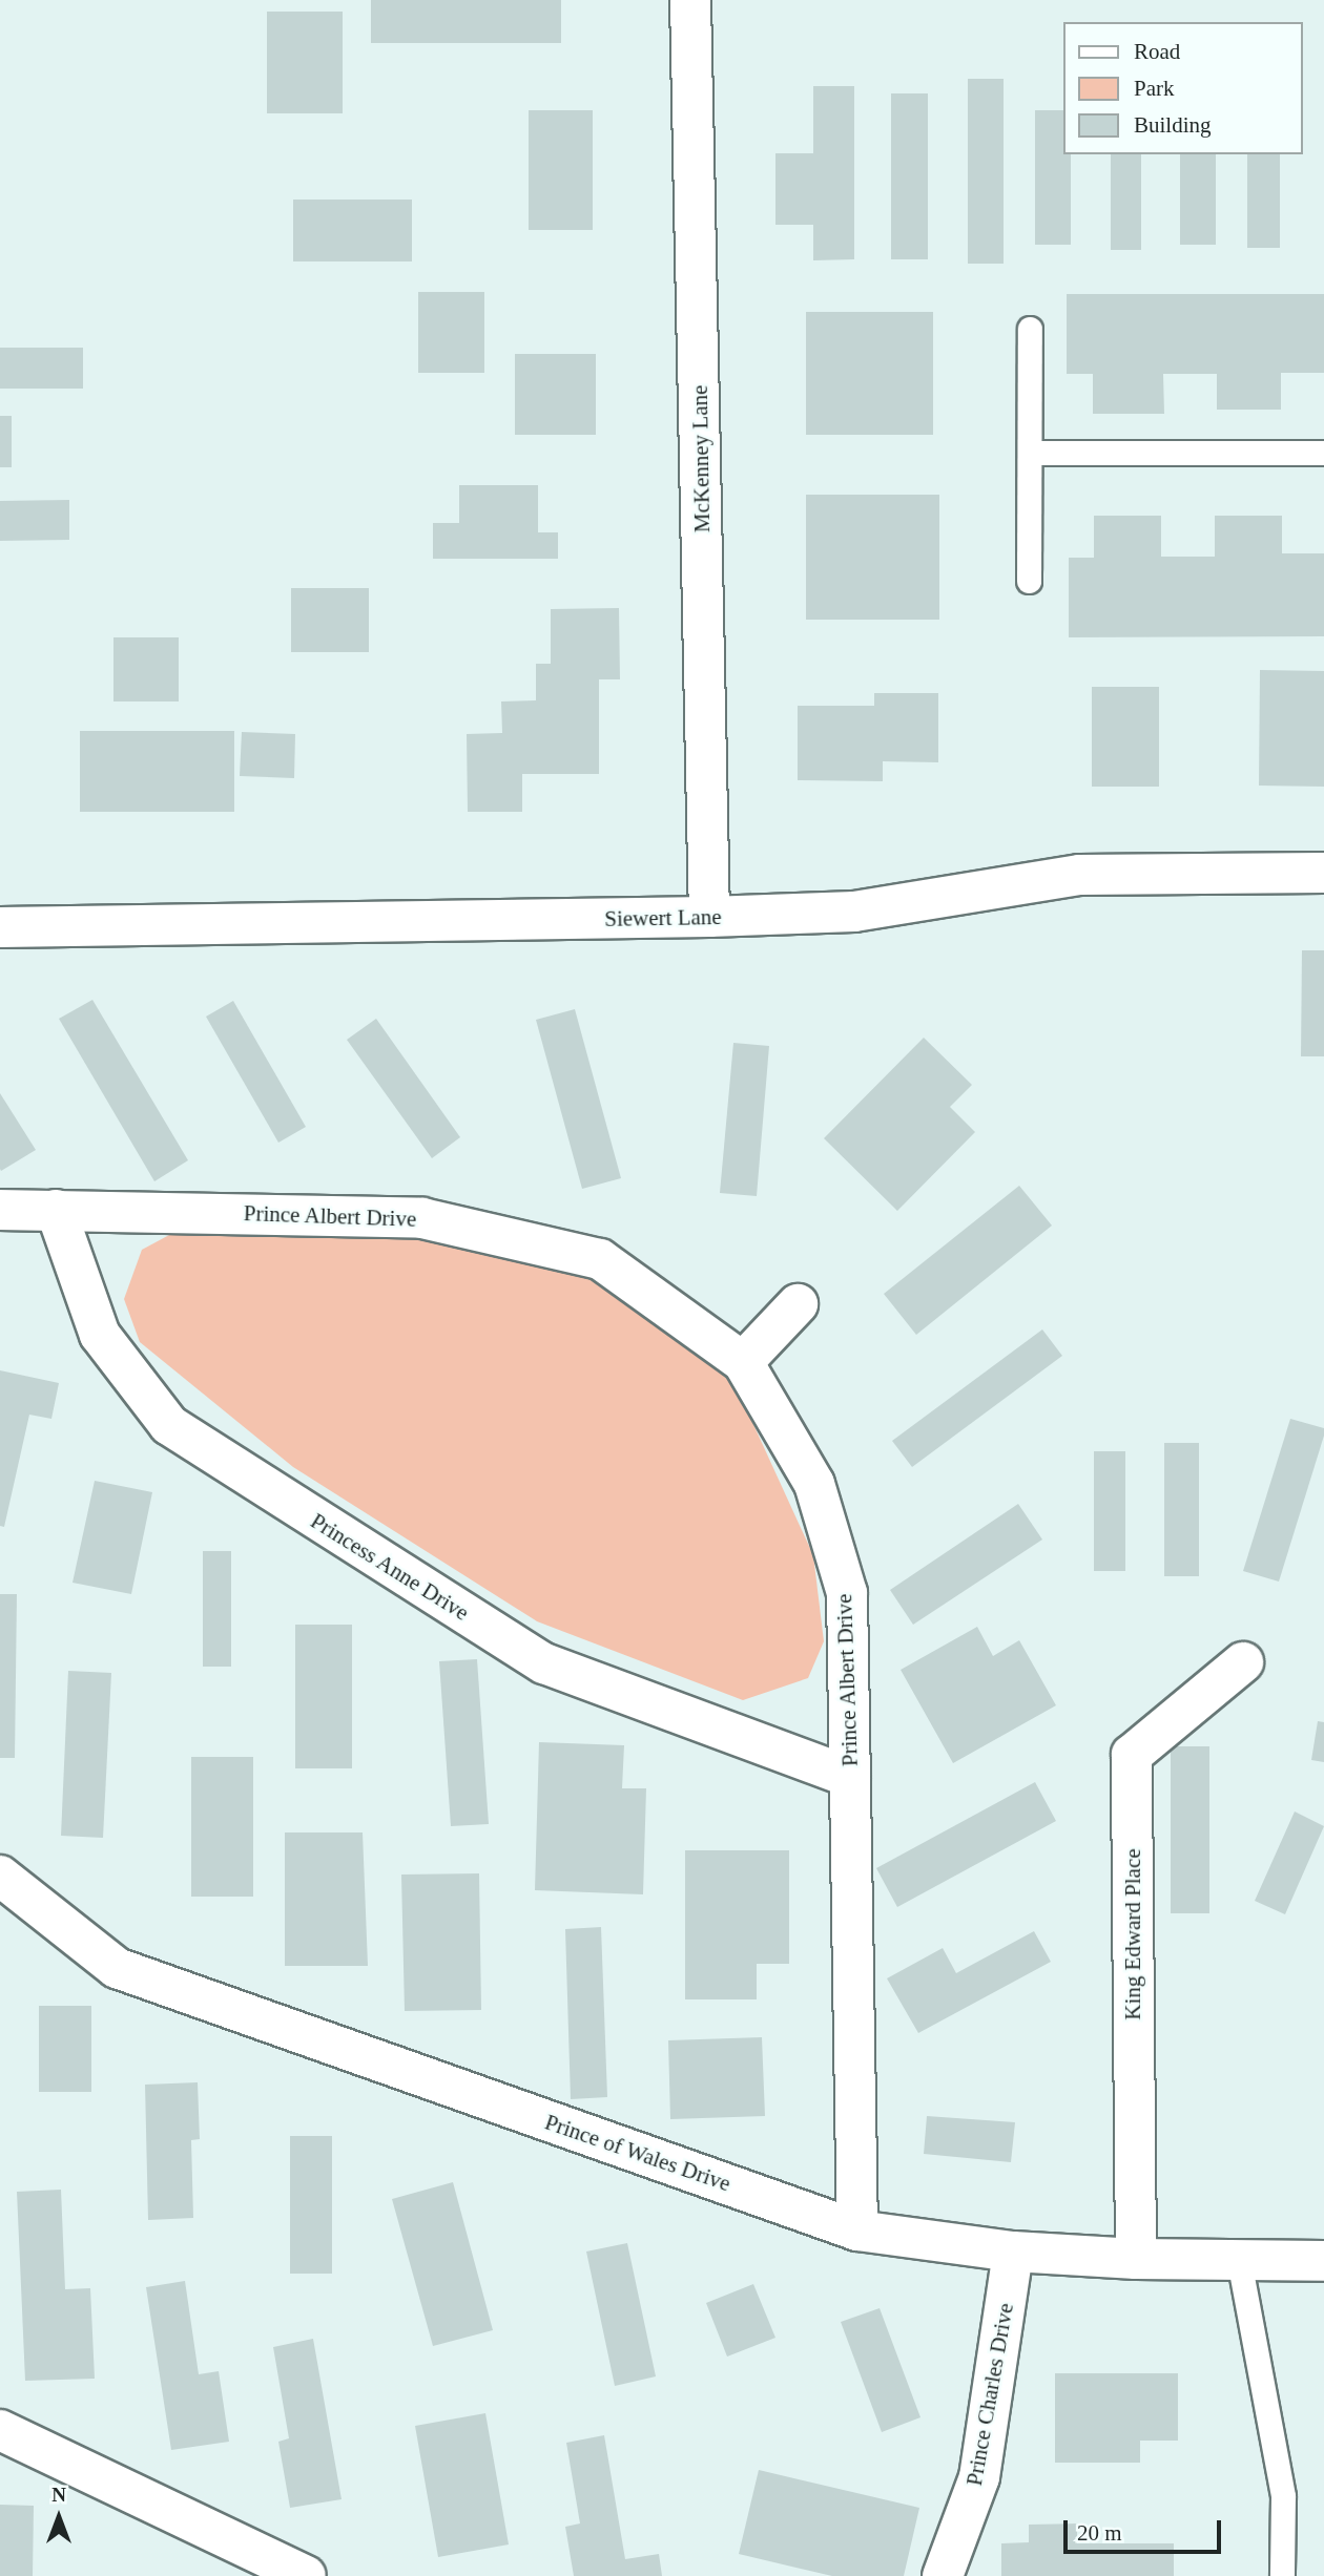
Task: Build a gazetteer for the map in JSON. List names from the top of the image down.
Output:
{
  "streets": {
    "street": [
      "McKenney Lane",
      "Siewert Lane",
      "Prince Albert Drive",
      "Princess Anne Drive",
      "King Edward Place",
      "Prince of Wales Drive",
      "Prince Charles Drive"
    ]
  },
  "crossings": [
    ["McKenney Lane", "Siewert Lane"],
    ["Prince Albert Drive", "Princess Anne Drive"],
    ["Prince Albert Drive", "Prince of Wales Drive"],
    ["King Edward Place", "Prince of Wales Drive"],
    ["Prince of Wales Drive", "Prince Charles Drive"]
  ],
  "legend": ["Road", "Park", "Building"],
  "scale_bar": "20 m",
  "north": "top"
}
